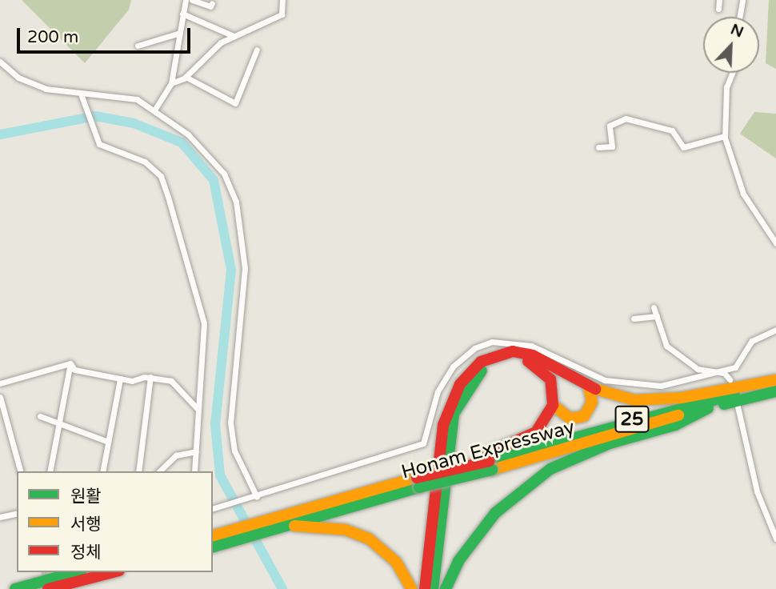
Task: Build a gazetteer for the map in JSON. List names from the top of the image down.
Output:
{
  "streets": {
    "highway": ["25", "Honam Expressway"]
  },
  "crossings": [
    ["25", "Honam Expressway"]
  ],
  "legend": ["원활", "서행", "정체"],
  "scale_bar": "200 m",
  "north": "top right"
}
